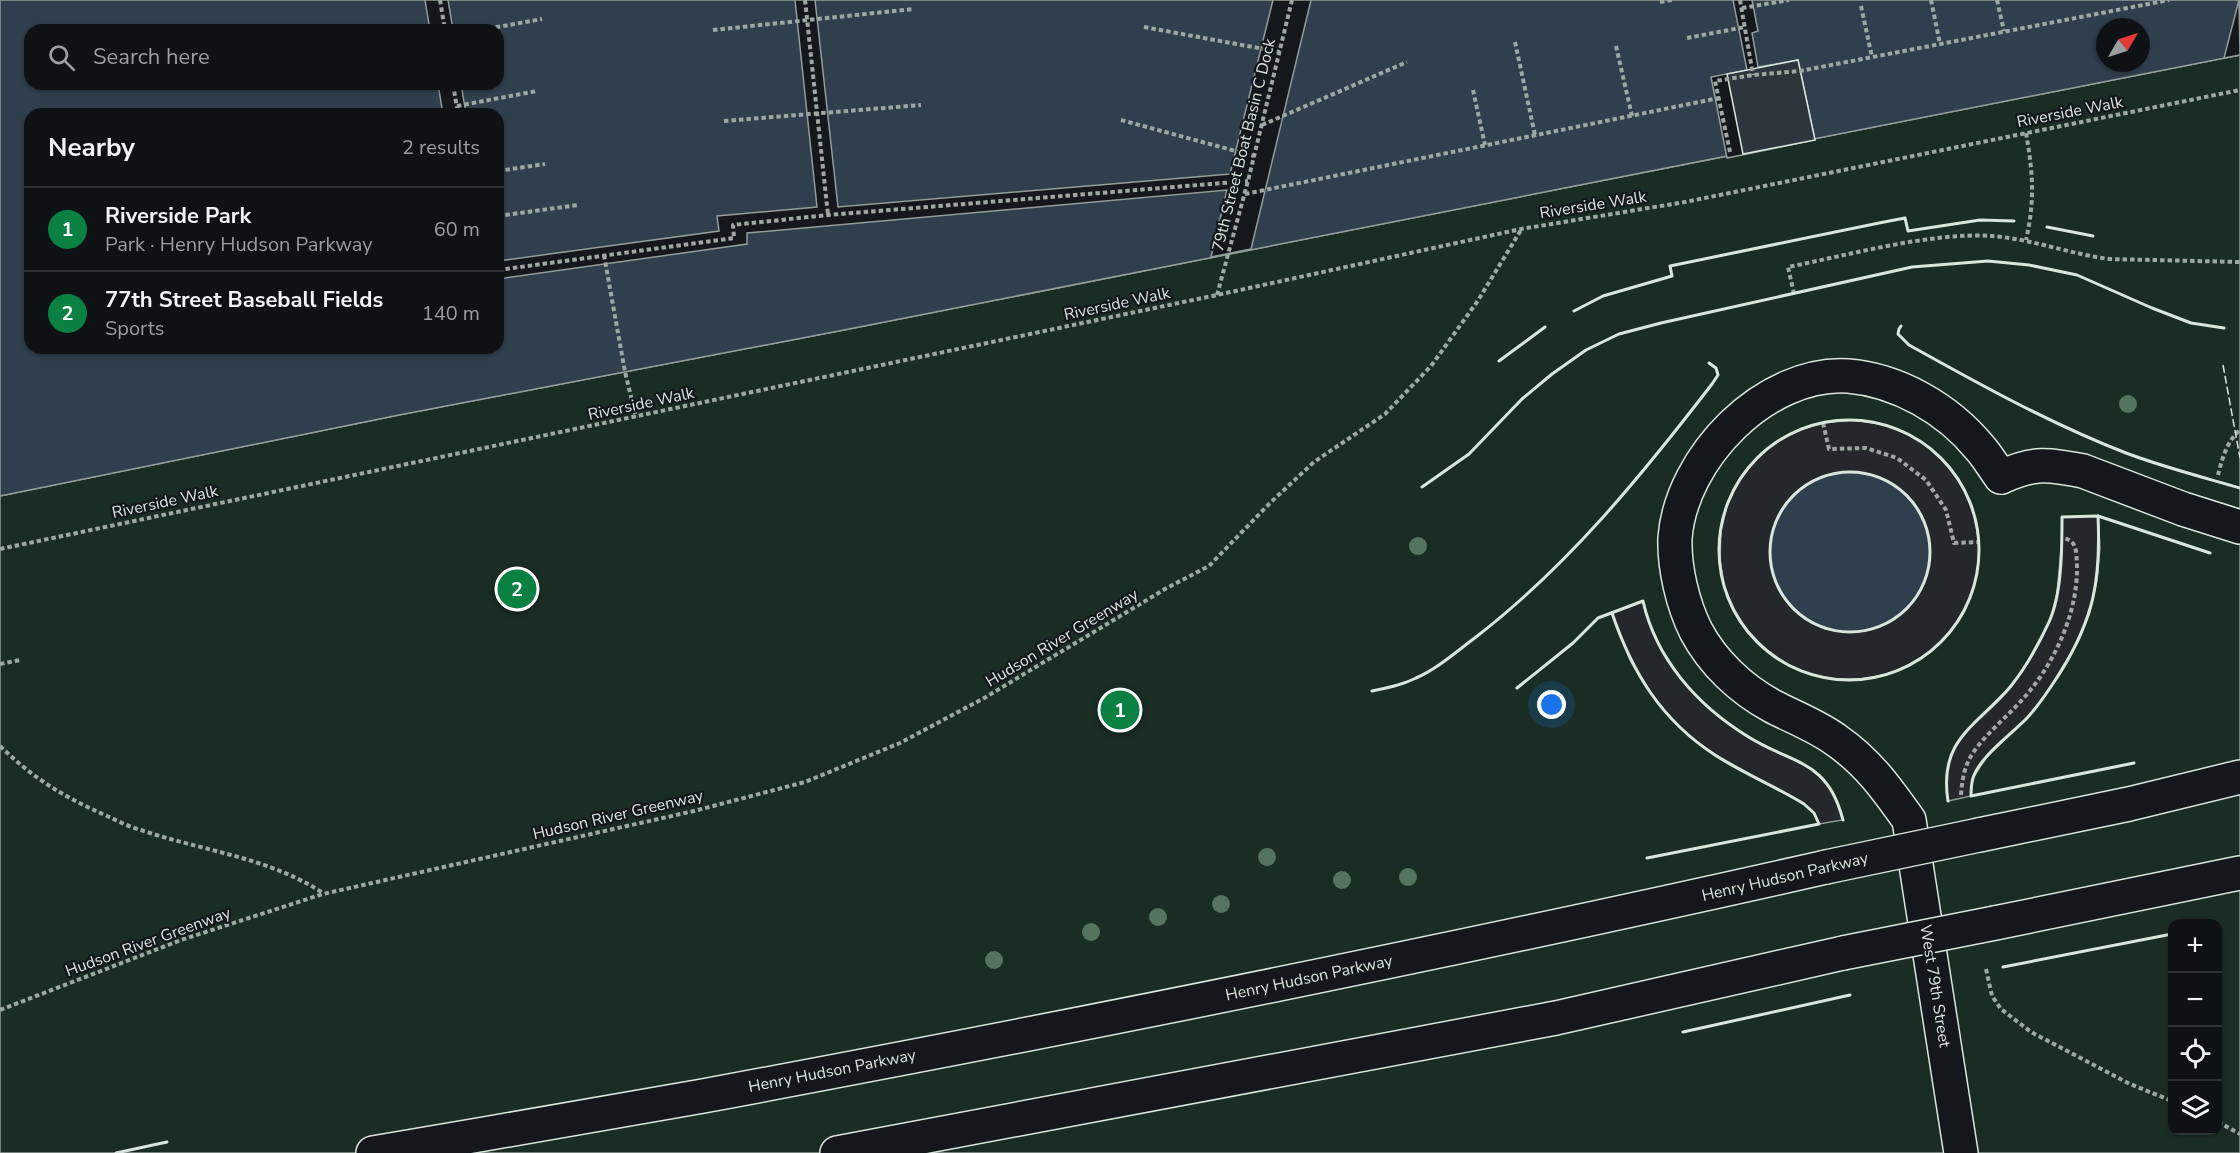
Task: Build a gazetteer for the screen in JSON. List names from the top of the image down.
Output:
{
  "streets": {
    "main road": ["Henry Hudson Parkway", "West 79th Street"],
    "path": ["Riverside Walk", "79th Street Boat Basin C Dock", "Hudson River Greenway"]
  },
  "crossings": [
    ["Riverside Walk", "79th Street Boat Basin C Dock"],
    ["Riverside Walk", "Hudson River Greenway"]
  ],
  "north": "top right",
  "page": {
    "search": "Search here",
    "heading": ["Nearby", "2 results"],
    "list": [
      {
        "mark": "1",
        "name": "Riverside Park",
        "note": "Park · Henry Hudson Parkway",
        "value": "60 m"
      },
      {
        "mark": "2",
        "name": "77th Street Baseball Fields",
        "note": "Sports",
        "value": "140 m"
      }
    ],
    "pins": ["2", "1"],
    "map_buttons": ["+", "−"]
  }
}
